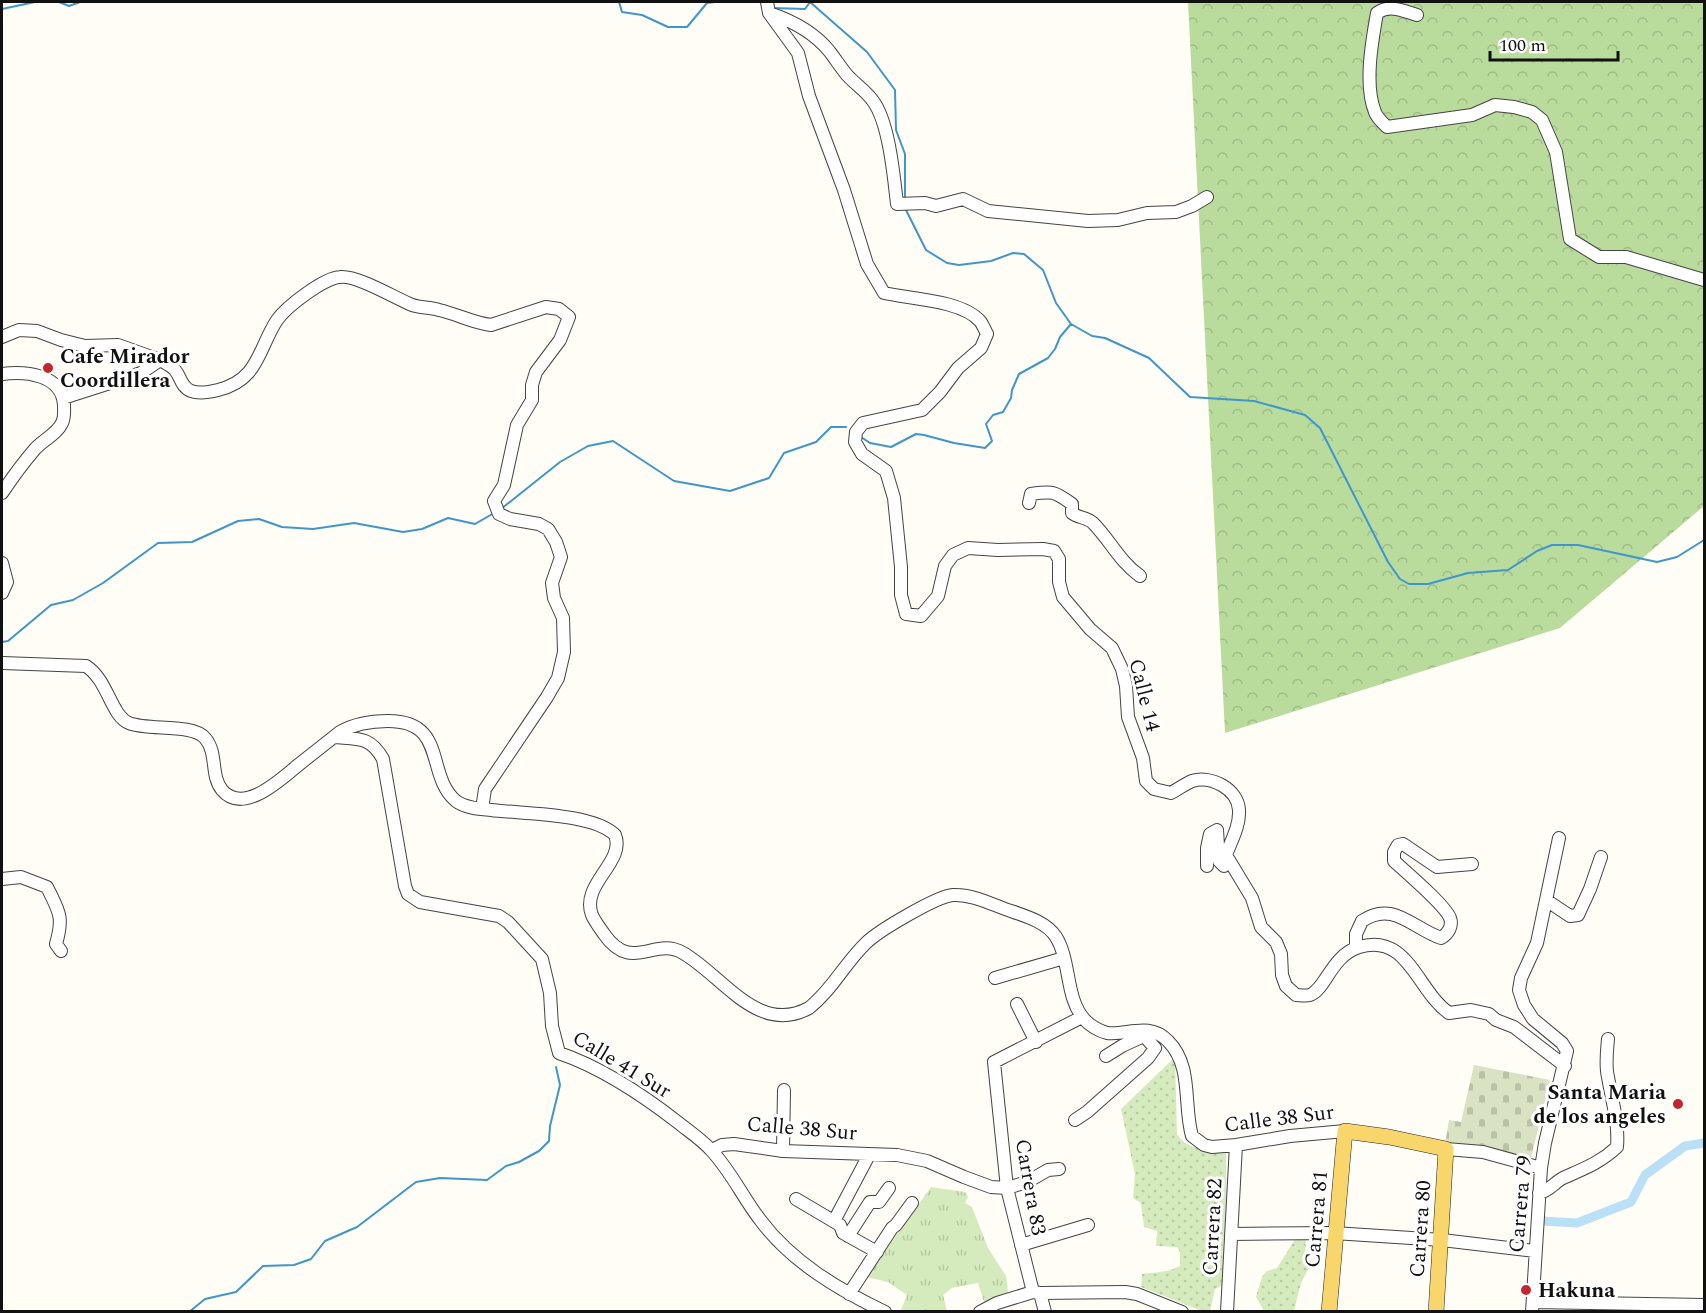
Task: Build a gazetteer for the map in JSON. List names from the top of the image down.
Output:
{
  "streets": {
    "main road": ["Calle 38 Sur", "Carrera 81", "Carrera 80"],
    "street": [
      "Calle 14",
      "Calle 41 Sur",
      "Carrera 83",
      "Carrera 79",
      "Carrera 82"
    ]
  },
  "crossings": [
    ["Calle 41 Sur", "Calle 38 Sur"],
    ["Calle 38 Sur", "Carrera 83"],
    ["Calle 38 Sur", "Carrera 79"],
    ["Calle 38 Sur", "Carrera 81"],
    ["Calle 38 Sur", "Carrera 82"],
    ["Calle 38 Sur", "Carrera 80"]
  ],
  "places": ["Cafe Mirador Coordillera", "Santa Maria de los angeles", "Hakuna"],
  "scale_bar": "100 m"
}
